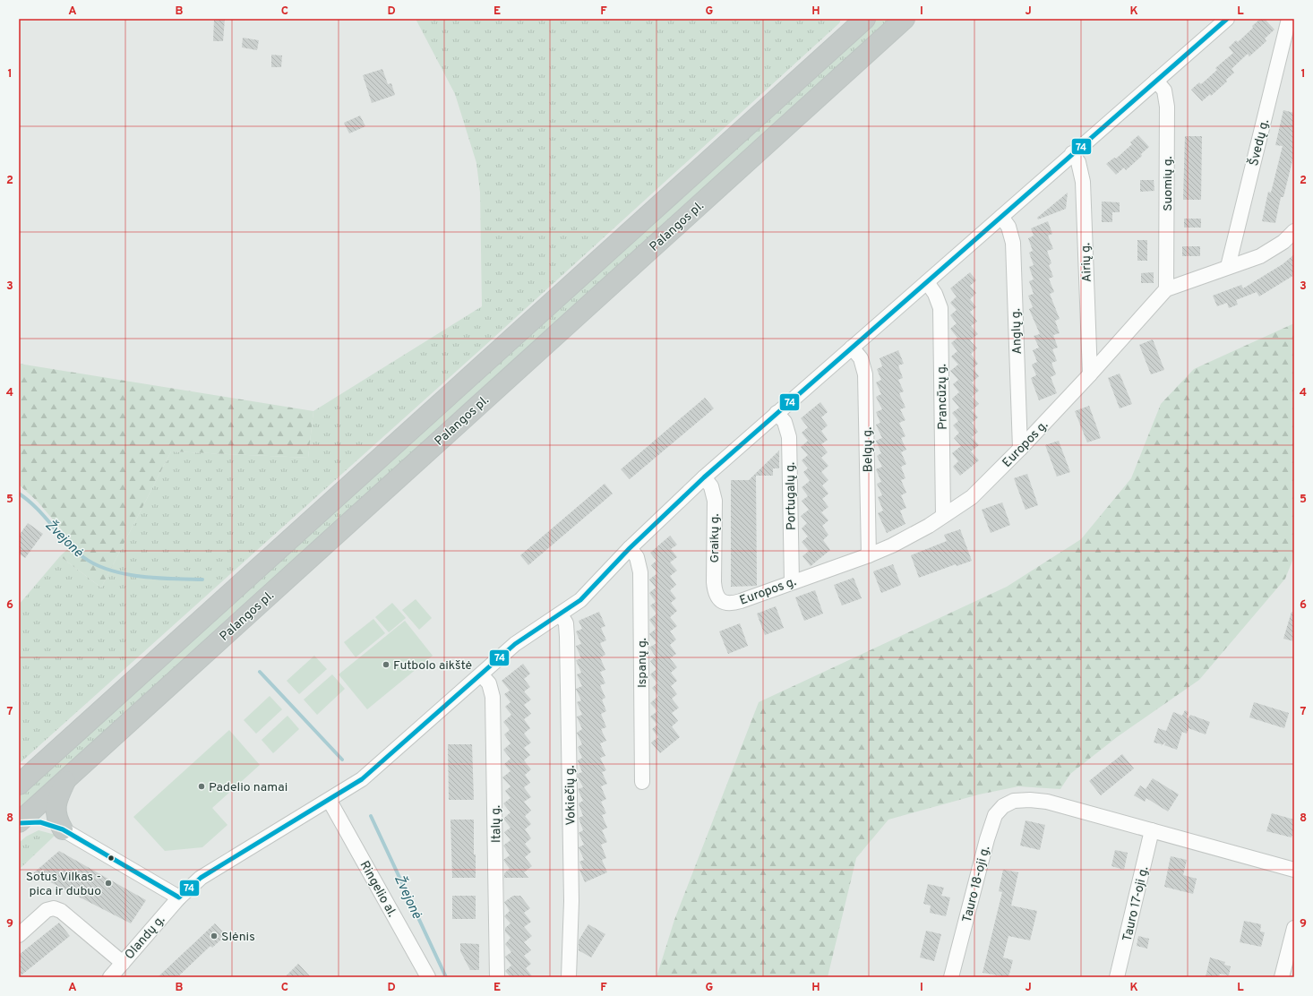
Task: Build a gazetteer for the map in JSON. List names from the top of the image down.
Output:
{
  "streets": {
    "highway": ["Palangos pl."],
    "street": [
      "Švedų g.",
      "Suomių g.",
      "Airių g.",
      "Anglų g.",
      "Prancūzų g.",
      "Europos g.",
      "Belgų g.",
      "Portugalų g.",
      "Graikų g.",
      "Ispanų g.",
      "Vokiečių g.",
      "Italų g.",
      "Tauro 18-oji g.",
      "Ringelio al.",
      "Tauro 17-oji g.",
      "Olandų g."
    ]
  },
  "crossings": [
    ["Švedų g.", "Europos g."],
    ["Suomių g.", "Europos g."],
    ["Suomių g.", "Olandų g."],
    ["Airių g.", "Europos g."],
    ["Airių g.", "Olandų g."],
    ["Anglų g.", "Europos g."],
    ["Anglų g.", "Olandų g."],
    ["Prancūzų g.", "Europos g."],
    ["Prancūzų g.", "Olandų g."],
    ["Europos g.", "Belgų g."],
    ["Europos g.", "Portugalų g."],
    ["Europos g.", "Graikų g."],
    ["Belgų g.", "Olandų g."],
    ["Portugalų g.", "Olandų g."],
    ["Graikų g.", "Olandų g."],
    ["Ispanų g.", "Olandų g."],
    ["Vokiečių g.", "Olandų g."],
    ["Italų g.", "Olandų g."],
    ["Tauro 18-oji g.", "Tauro 17-oji g."],
    ["Ringelio al.", "Olandų g."]
  ],
  "water": ["Žvejonė"],
  "places": [
    "Futbolo aikštė",
    "Padelio namai",
    "Sotus Vilkas - pica ir dubuo",
    "Slėnis"
  ],
  "lines": ["transit line 74"],
  "grid": {
    "columns": [
      "A",
      "B",
      "C",
      "D",
      "E",
      "F",
      "G",
      "H",
      "I",
      "J",
      "K",
      "L"
    ],
    "rows": [
      "1",
      "2",
      "3",
      "4",
      "5",
      "6",
      "7",
      "8",
      "9"
    ]
  }
}
